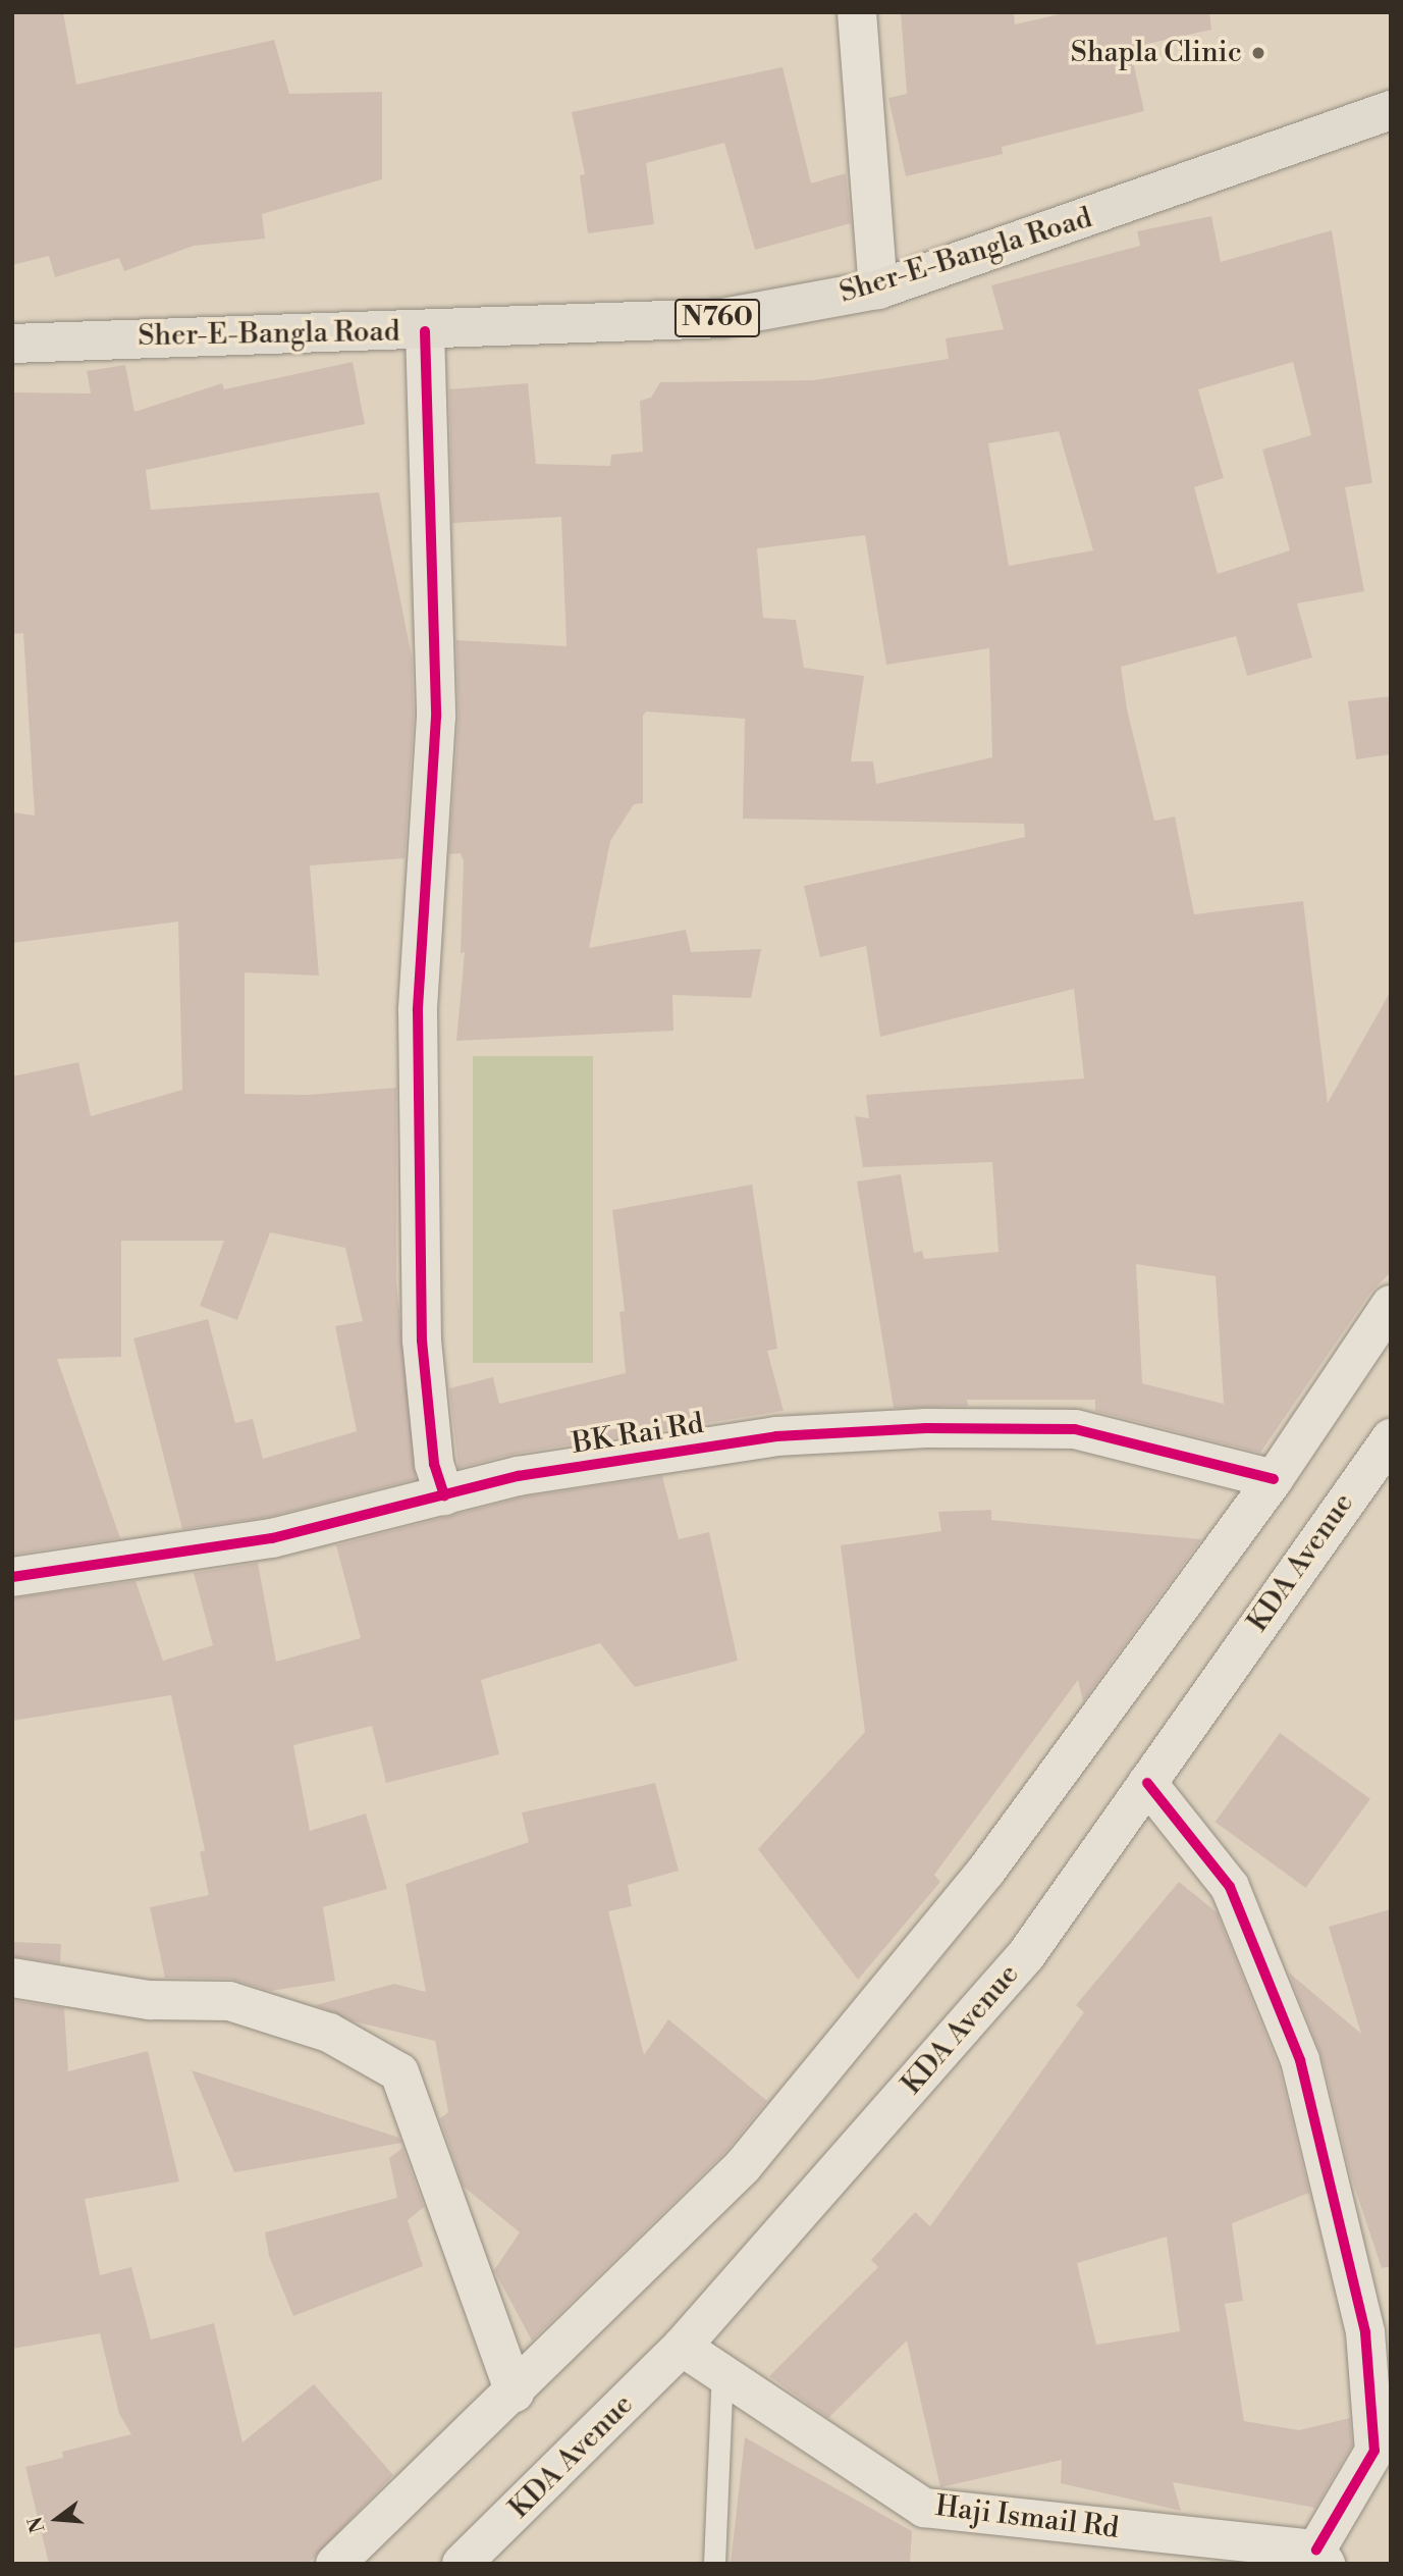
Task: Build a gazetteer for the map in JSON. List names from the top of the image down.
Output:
{
  "streets": {
    "highway": ["Sher-E-Bangla Road", "N760"],
    "street": ["BK Rai Rd", "KDA Avenue", "Haji Ismail Rd"]
  },
  "crossings": [
    ["KDA Avenue", "Haji Ismail Rd"]
  ],
  "places": ["Shapla Clinic"],
  "north": "left"
}
